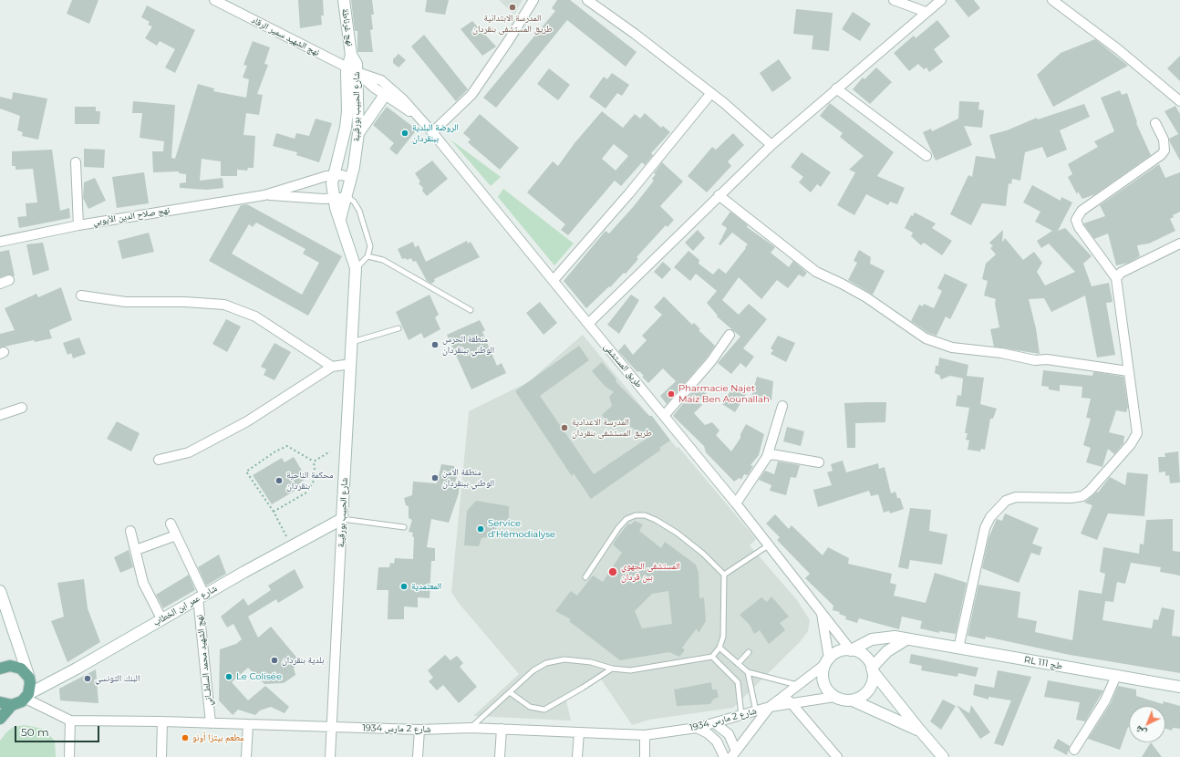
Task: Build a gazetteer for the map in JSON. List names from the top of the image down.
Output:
{
  "streets": {
    "main road": [
      "نهج غرناطة",
      "شارع الحبيب بورقيبة",
      "شارع عمر ابن الخطاب",
      "RL طج 111"
    ],
    "street": [
      "نهج الشهيد سمير الرقاد",
      "نهج صلاح الدين الأيوبي",
      "طريق المستشفى",
      "نهج الشهيد محمد السلطــاني",
      "شارع 2 مارس 1934"
    ]
  },
  "crossings": [
    ["نهج غرناطة", "شارع الحبيب بورقيبة"],
    ["نهج الشهيد سمير الرقاد", "شارع الحبيب بورقيبة"],
    ["نهج الشهيد سمير الرقاد", "طريق المستشفى"],
    ["شارع الحبيب بورقيبة", "طريق المستشفى"],
    ["شارع الحبيب بورقيبة", "شارع عمر ابن الخطاب"],
    ["شارع الحبيب بورقيبة", "شارع 2 مارس 1934"],
    ["طريق المستشفى", "RL طج 111"],
    ["شارع عمر ابن الخطاب", "نهج الشهيد محمد السلطــاني"],
    ["شارع عمر ابن الخطاب", "شارع 2 مارس 1934"],
    ["نهج الشهيد محمد السلطــاني", "شارع 2 مارس 1934"]
  ],
  "places": [
    "المدرسة الابتدائية طريق المستشفى بنقردان",
    "الروضة البلدية ببنقردان",
    "منطقة الحرس الوطني ببنقردان",
    "Pharmacie Najet Maiz Ben Aounallah",
    "المدرسة الاعدادية طريق المستشفى بنقردان",
    "منطقة الامن الوطني ببنقردان",
    "محكمة الناحية بنقردان",
    "Service d'Hémodialyse",
    "المستشفى الجهوي ببن قردان",
    "المعتمدية",
    "بلدية بنقردان",
    "Le Colisée",
    "البنك التونسي",
    "مطعم بيتزا أونو"
  ],
  "scale_bar": "50 m",
  "north": "bottom left"
}
